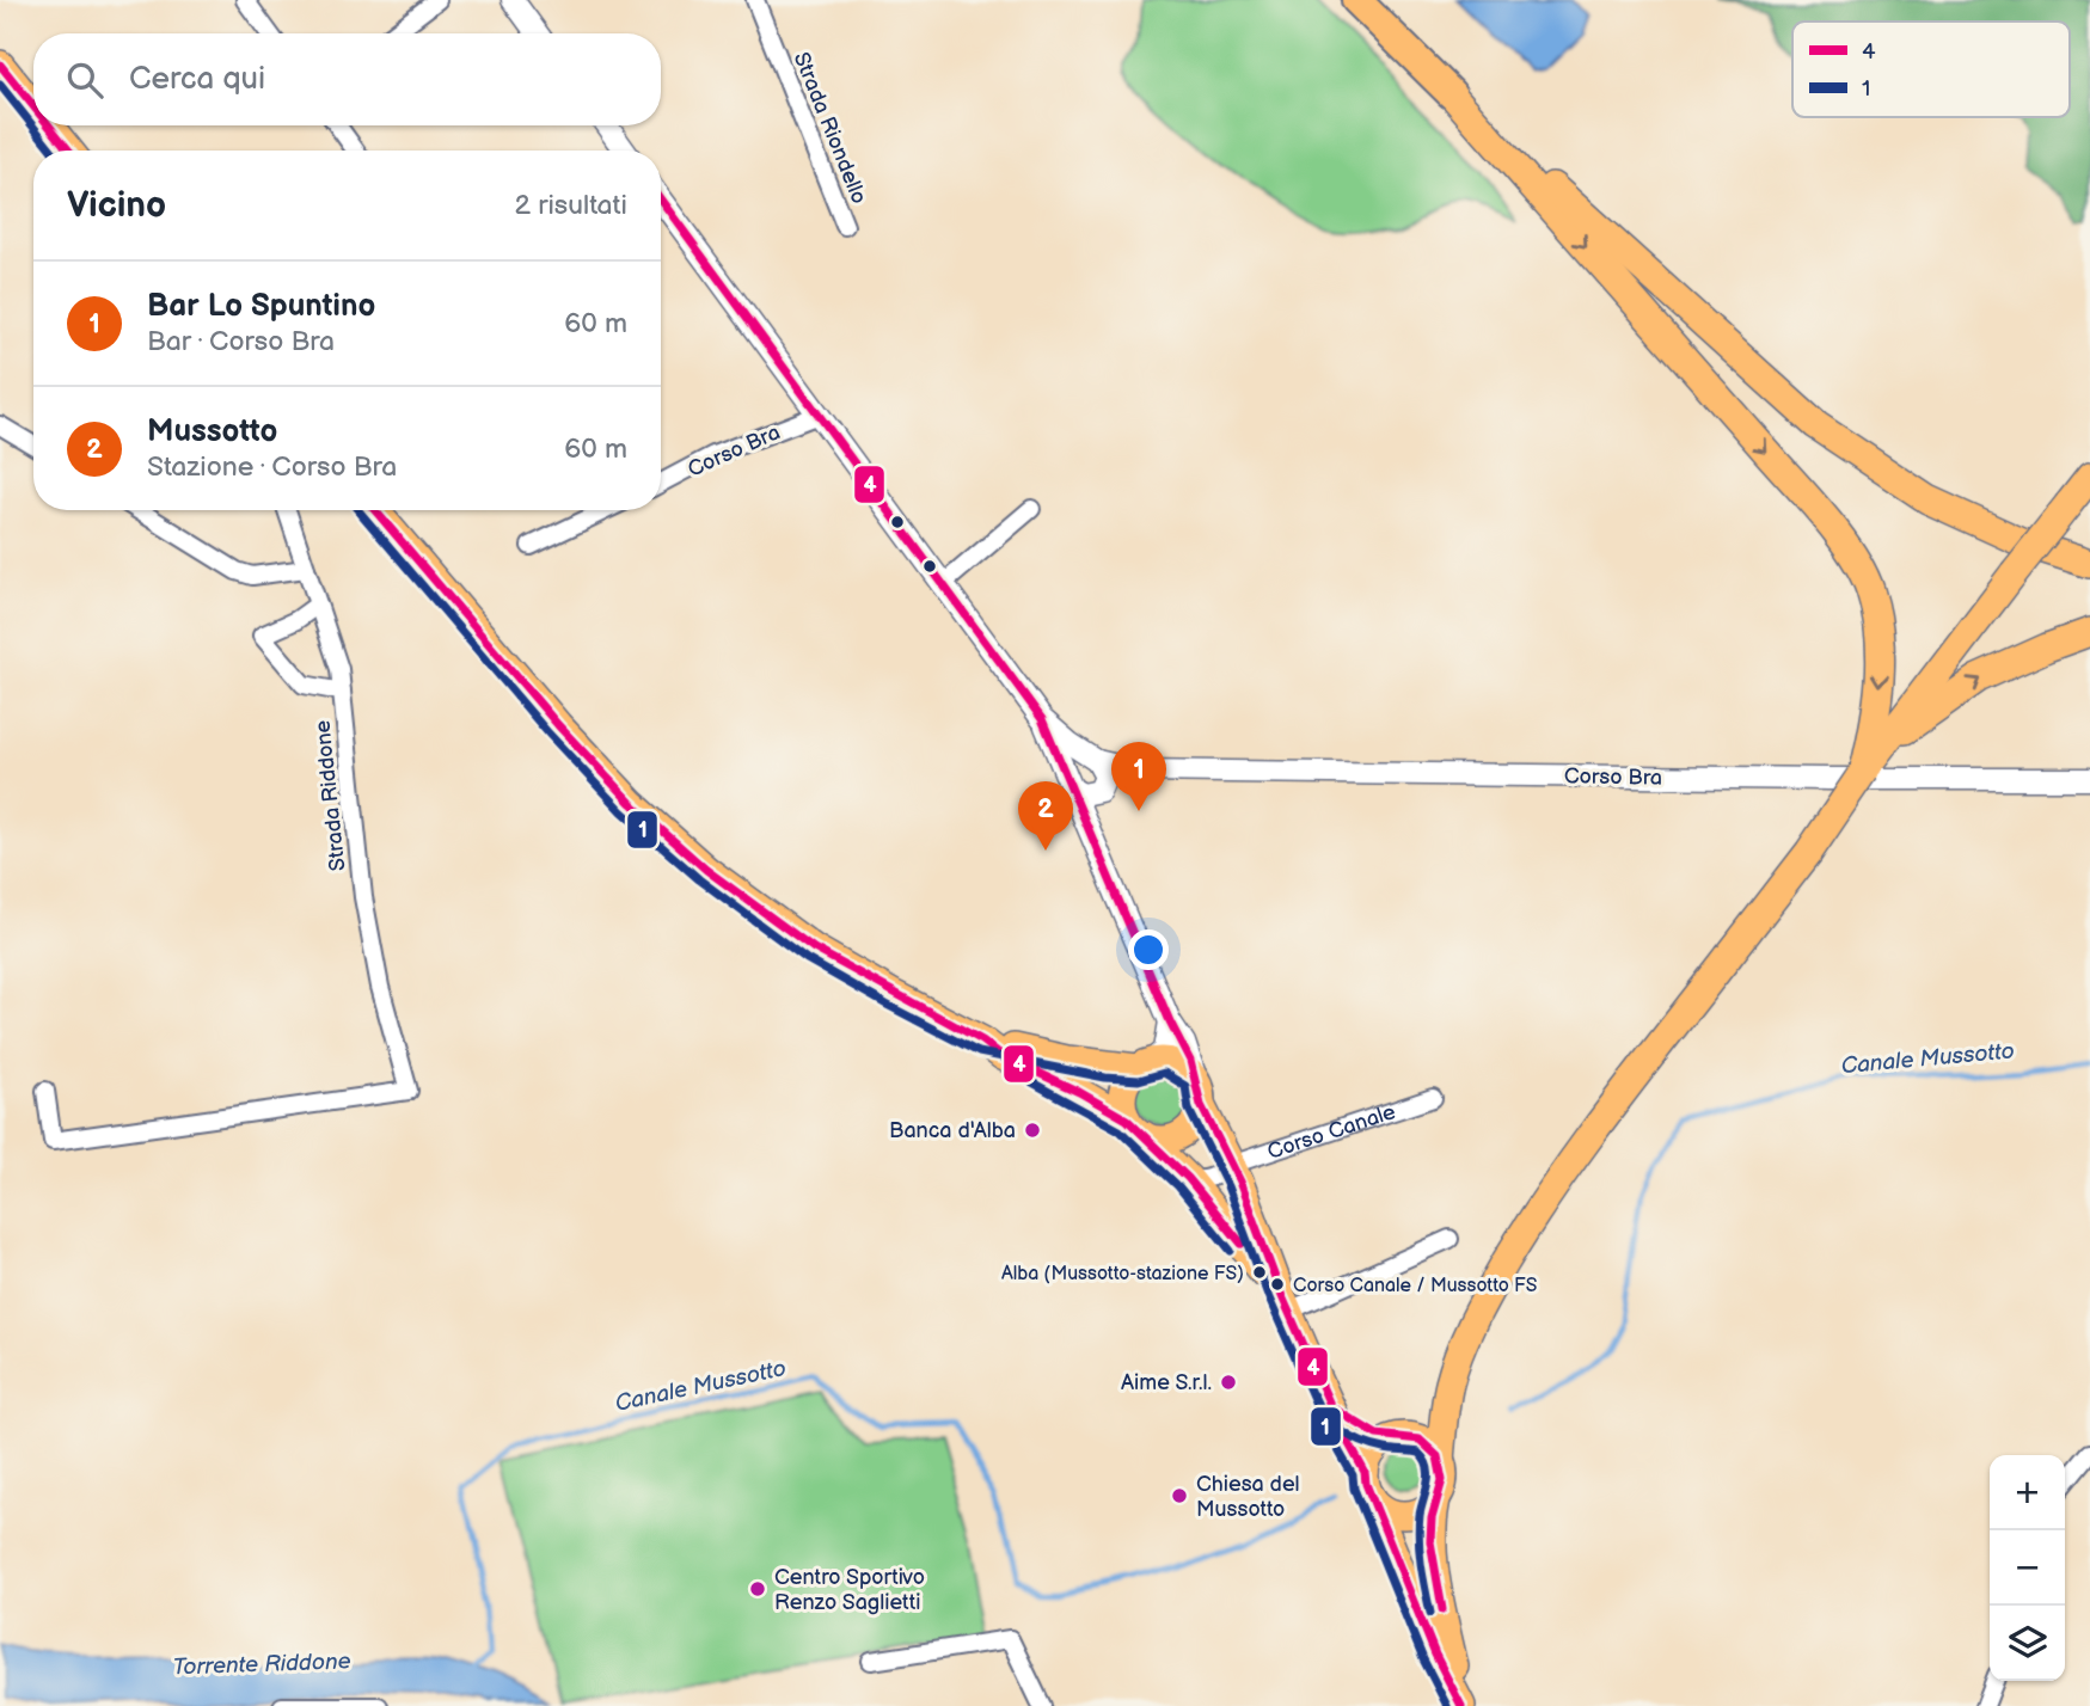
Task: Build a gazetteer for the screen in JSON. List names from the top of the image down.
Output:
{
  "streets": {
    "street": [
      "Strada Riondello",
      "Corso Bra",
      "Strada Riddone",
      "Corso Canale"
    ]
  },
  "water": ["Canale Mussotto", "Torrente Riddone"],
  "places": [
    "Banca d'Alba",
    "Alba (Mussotto-stazione FS)",
    "Corso Canale / Mussotto FS",
    "Aime S.r.l.",
    "Chiesa del Mussotto",
    "Centro Sportivo Renzo Saglietti"
  ],
  "lines": ["transit line 4", "transit line 1"],
  "legend": ["4", "1"],
  "page": {
    "search": "Cerca qui",
    "heading": ["Vicino", "2 risultati"],
    "list": [
      {
        "mark": "1",
        "name": "Bar Lo Spuntino",
        "note": "Bar · Corso Bra",
        "value": "60 m"
      },
      {
        "mark": "2",
        "name": "Mussotto",
        "note": "Stazione · Corso Bra",
        "value": "60 m"
      }
    ],
    "pins": ["1", "2"],
    "map_buttons": ["+", "−"]
  }
}
